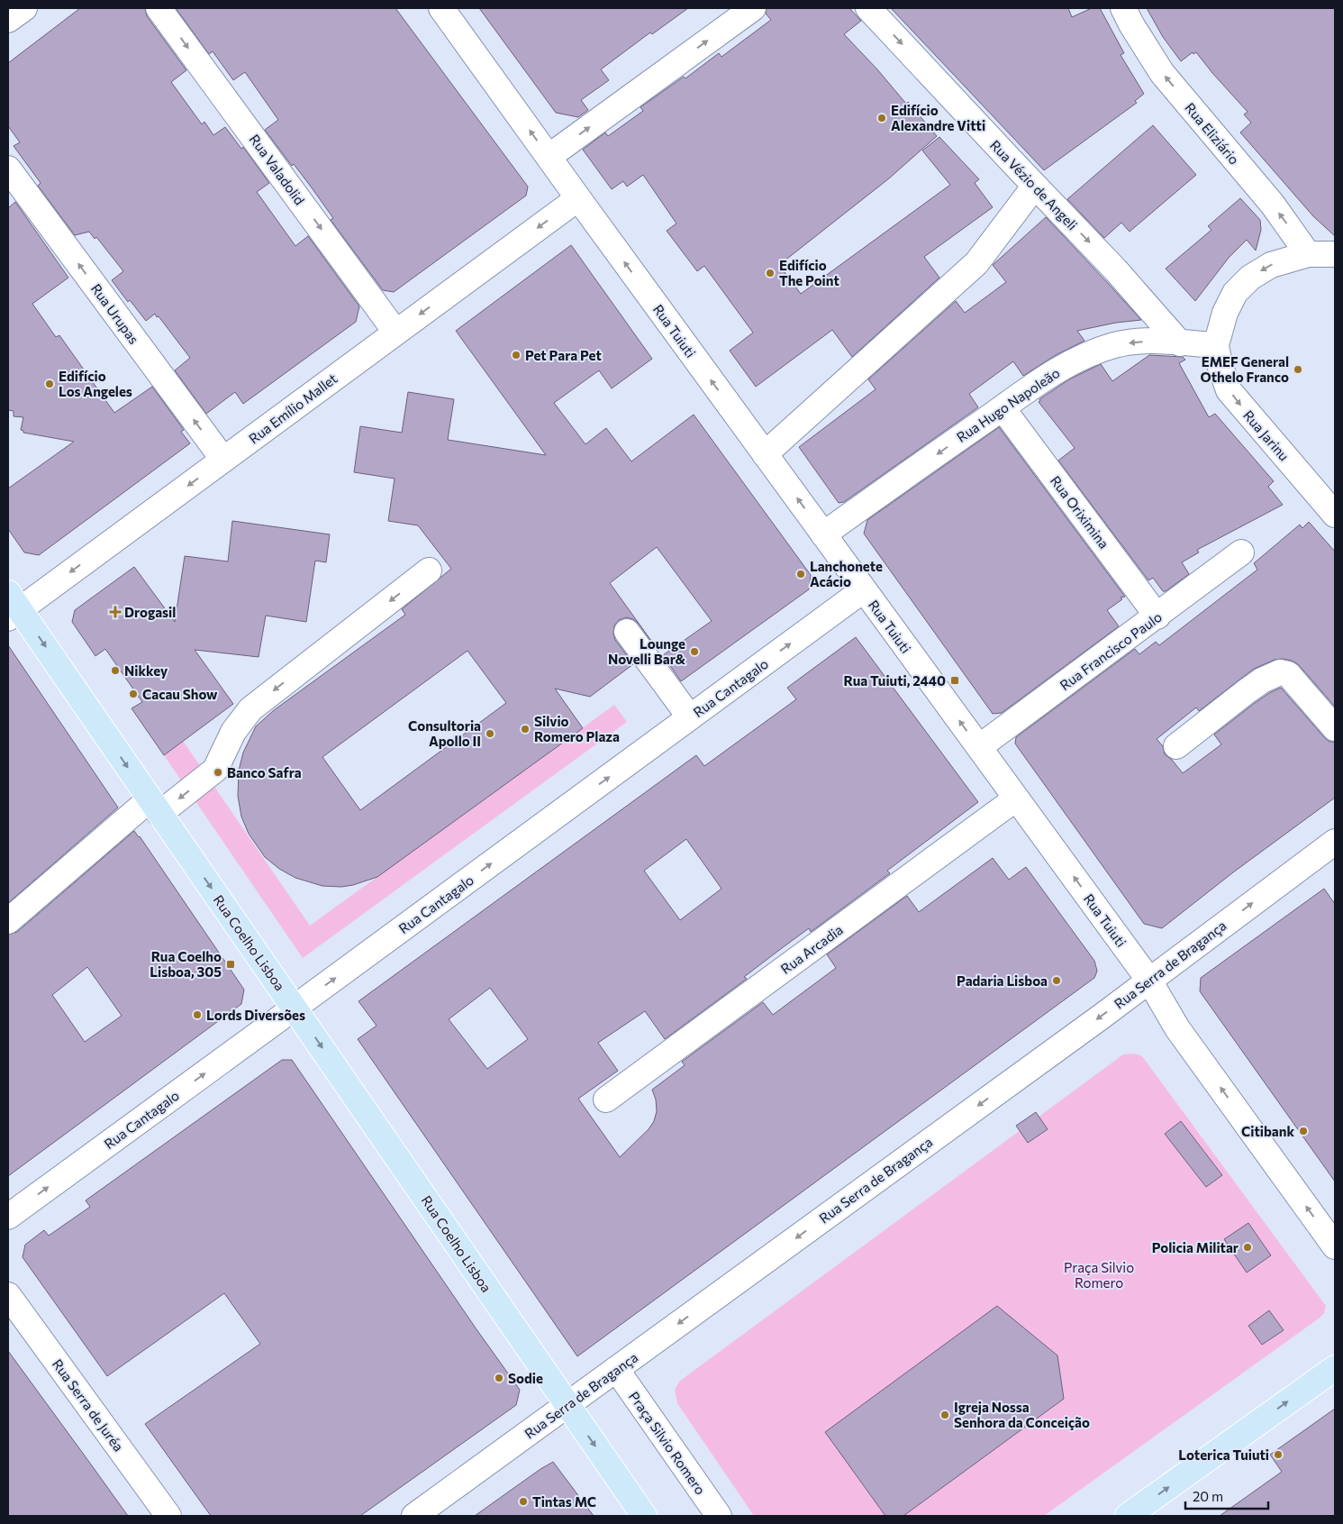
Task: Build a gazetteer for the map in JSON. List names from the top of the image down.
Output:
{
  "streets": {
    "main road": ["Rua Coelho Lisboa"],
    "street": [
      "Rua Eliziário",
      "Rua Valadolid",
      "Rua Vézio de Angeli",
      "Rua Urupas",
      "Rua Tuiuti",
      "Rua Hugo Napoleão",
      "Rua Emílio Mallet",
      "Rua Jarinu",
      "Rua Oriximina",
      "Rua Francisco Paulo",
      "Rua Cantagalo",
      "Rua Arcadia",
      "Rua Serra de Bragança",
      "Rua Serra de Juréa",
      "Praça Silvio Romero"
    ]
  },
  "crossings": [
    ["Rua Valadolid", "Rua Emílio Mallet"],
    ["Rua Vézio de Angeli", "Rua Hugo Napoleão"],
    ["Rua Urupas", "Rua Emílio Mallet"],
    ["Rua Tuiuti", "Rua Hugo Napoleão"],
    ["Rua Tuiuti", "Rua Emílio Mallet"],
    ["Rua Tuiuti", "Rua Francisco Paulo"],
    ["Rua Tuiuti", "Rua Cantagalo"],
    ["Rua Tuiuti", "Rua Arcadia"],
    ["Rua Tuiuti", "Rua Serra de Bragança"],
    ["Rua Hugo Napoleão", "Rua Jarinu"],
    ["Rua Hugo Napoleão", "Rua Oriximina"],
    ["Rua Emílio Mallet", "Rua Coelho Lisboa"],
    ["Rua Oriximina", "Rua Francisco Paulo"],
    ["Rua Cantagalo", "Rua Coelho Lisboa"],
    ["Rua Coelho Lisboa", "Rua Serra de Bragança"],
    ["Rua Serra de Bragança", "Praça Silvio Romero"]
  ],
  "one_way": [
    "Rua Eliziário",
    "Rua Valadolid",
    "Rua Vézio de Angeli",
    "Rua Urupas",
    "Rua Tuiuti",
    "Rua Emílio Mallet",
    "Rua Jarinu",
    "Rua Cantagalo",
    "Rua Coelho Lisboa"
  ],
  "parks": ["Praça Silvio Romero"],
  "places": {
    "other": [
      "Edifício Alexandre Vitti",
      "Edifício The Point",
      "Pet Para Pet",
      "EMEF General Othelo Franco",
      "Edifício Los Angeles",
      "Lanchonete Acácio",
      "Lounge Novelli Bar&",
      "Nikkey",
      "Cacau Show",
      "Silvio Romero Plaza",
      "Consultoria Apollo II",
      "Banco Safra",
      "Padaria Lisboa",
      "Lords Diversões",
      "Citibank",
      "Policia Militar",
      "Sodie",
      "Igreja Nossa Senhora da Conceição",
      "Loterica Tuiuti",
      "Tintas MC"
    ],
    "health": ["Drogasil"],
    "transit": ["Rua Tuiuti, 2440", "Rua Coelho Lisboa, 305"]
  },
  "scale_bar": "20 m"
}
